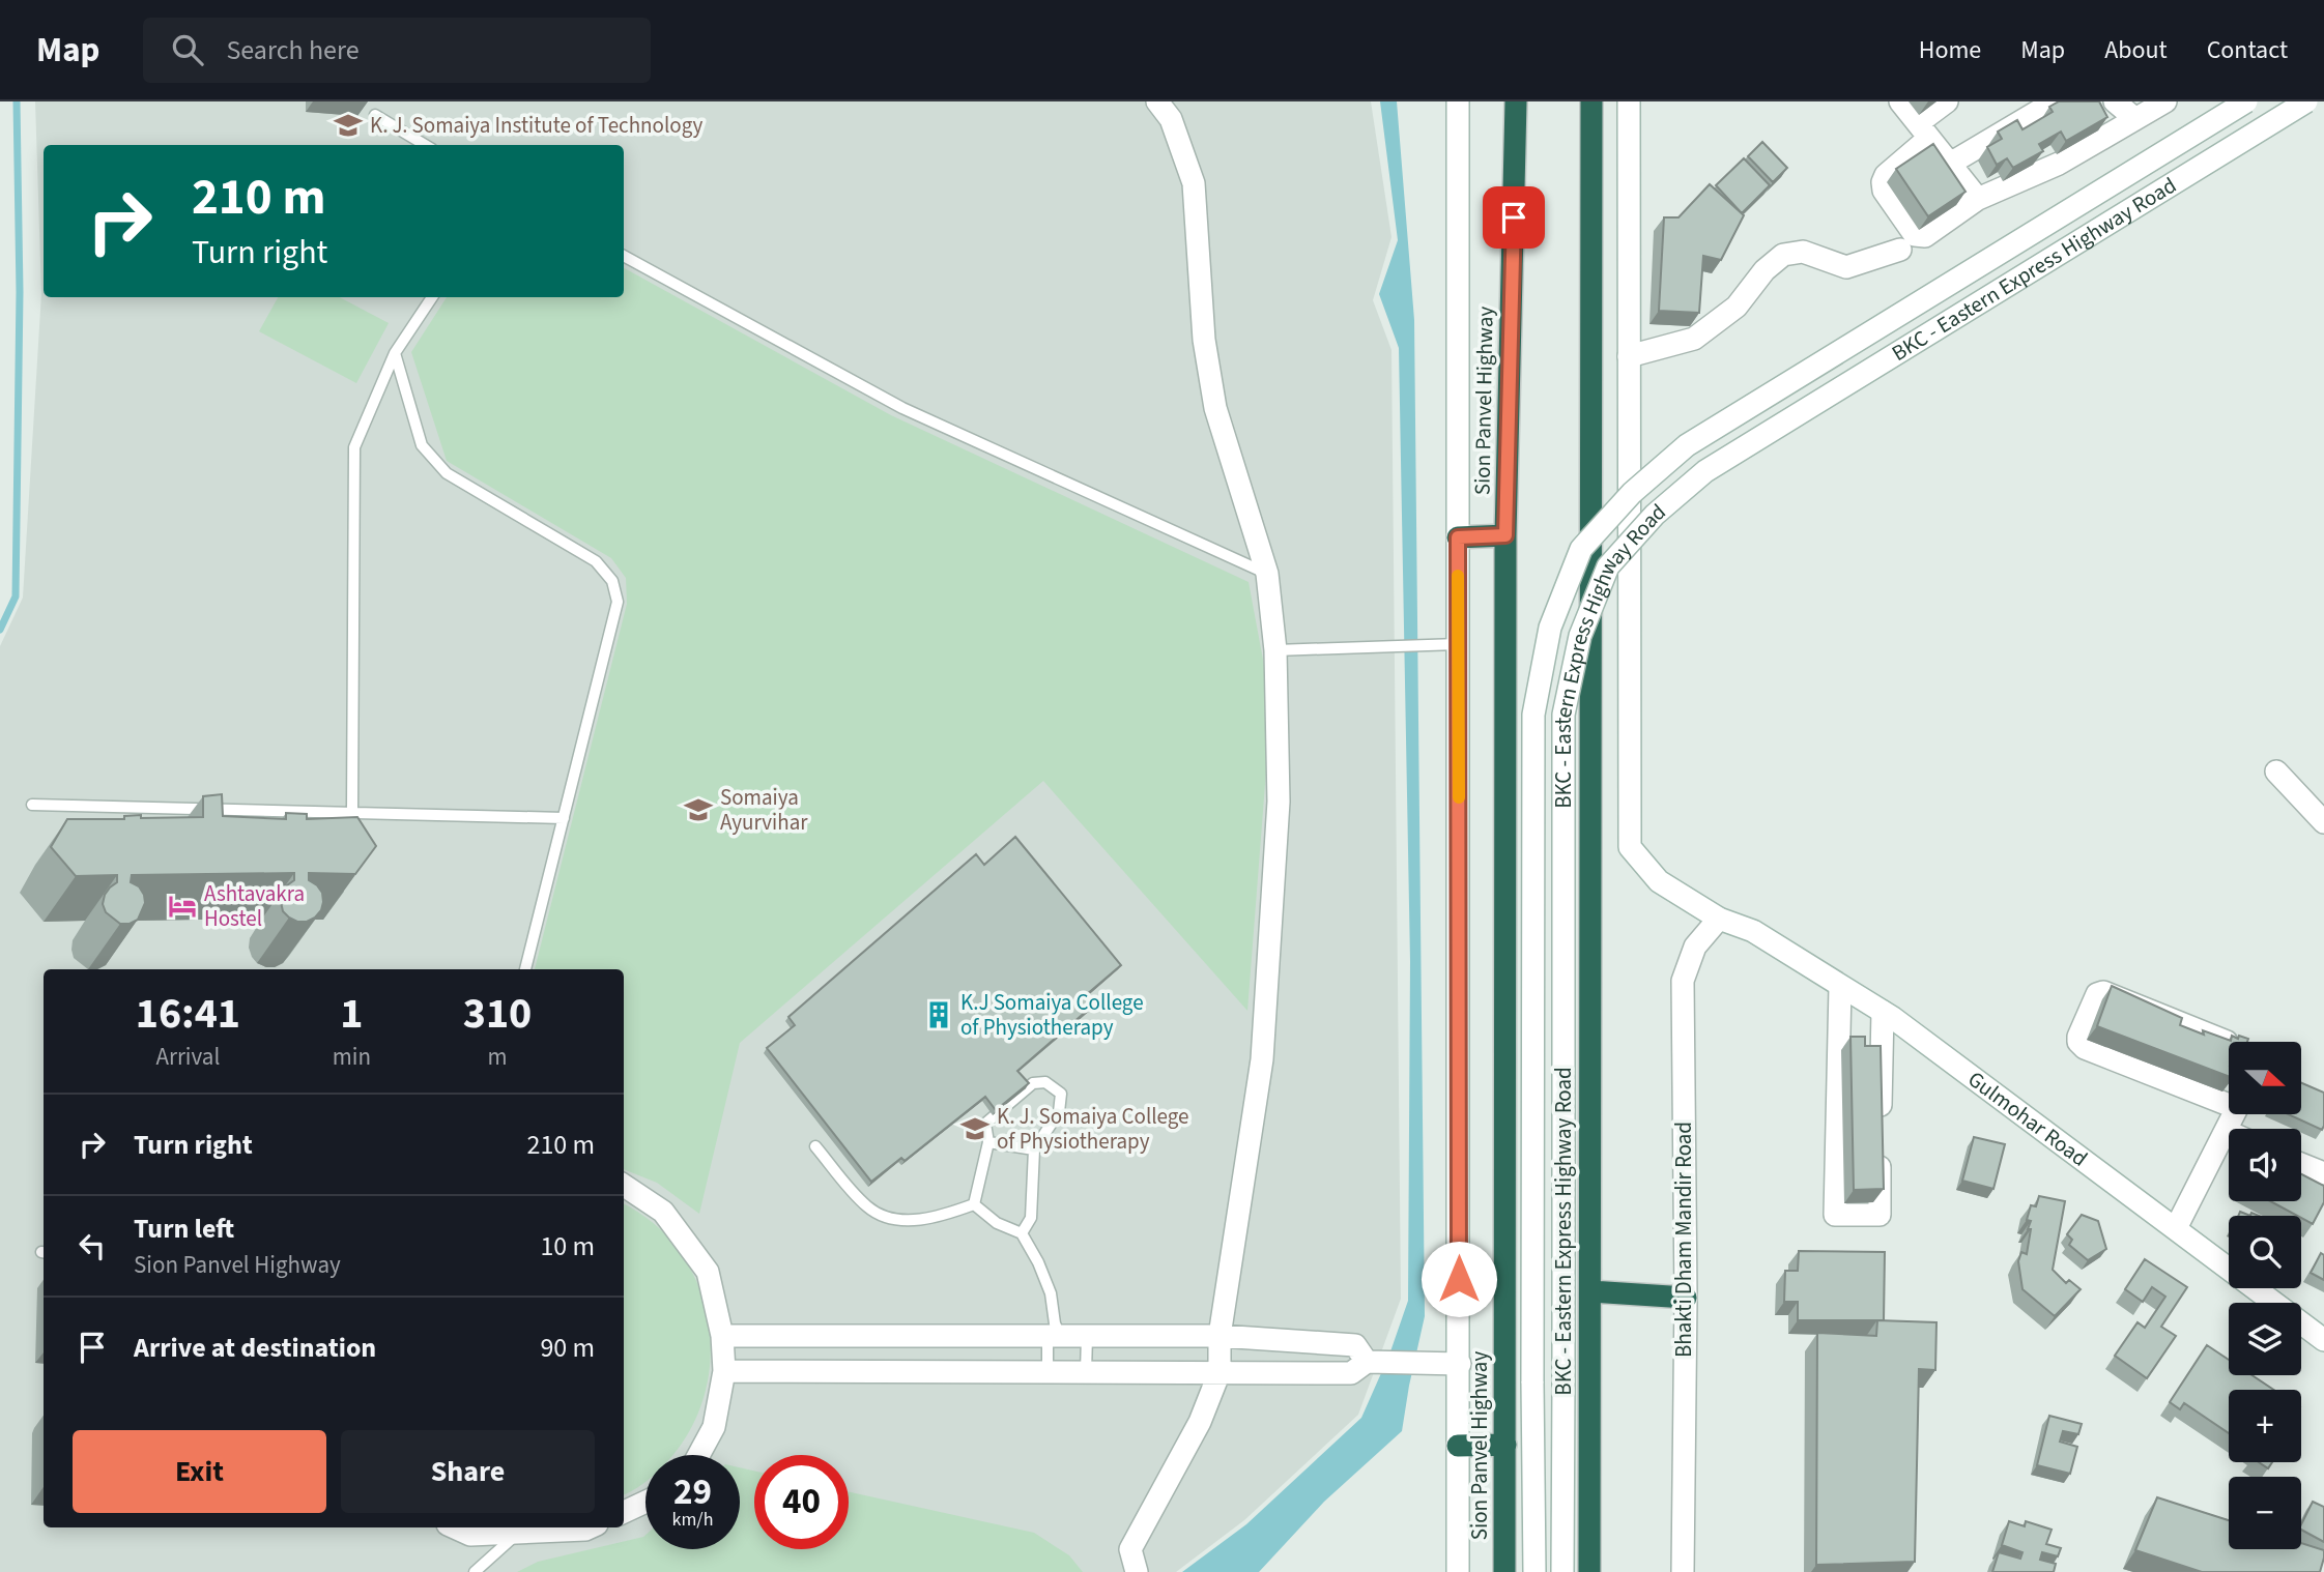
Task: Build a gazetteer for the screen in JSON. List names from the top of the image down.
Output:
{
  "streets": {
    "highway": ["Sion Panvel Highway"],
    "street": ["BKC - Eastern Express Highway Road", "Gulmohar Road", "Bhakti Dham Mandir Road"]
  },
  "crossings": [
    ["Gulmohar Road", "Bhakti Dham Mandir Road"]
  ],
  "places": {
    "school or university": ["K. J. Somaiya Institute of Technology", "Somaiya Ayurvihar", "K. J. Somaiya College of Physiotherapy"],
    "hotel": ["Ashtavakra Hostel"],
    "building": ["K.J Somaiya College of Physiotherapy"]
  },
  "north": "right",
  "page": {
    "header": "Map",
    "search": "Search here",
    "nav": [
      "Home",
      "Map",
      "About",
      "Contact"
    ],
    "turn": ["210 m", "Turn right"],
    "eta": [
      "16:41",
      "Arrival",
      "1",
      "min",
      "310",
      "m"
    ],
    "map_buttons": ["+", "−"],
    "list": [
      {
        "name": "Turn right",
        "value": "210 m"
      },
      {
        "name": "Turn left",
        "note": "Sion Panvel Highway",
        "value": "10 m"
      },
      {
        "name": "Arrive at destination",
        "value": "90 m"
      }
    ],
    "buttons": ["Exit", "Share"],
    "speed": "29 km/h",
    "limit": "40"
  }
}
